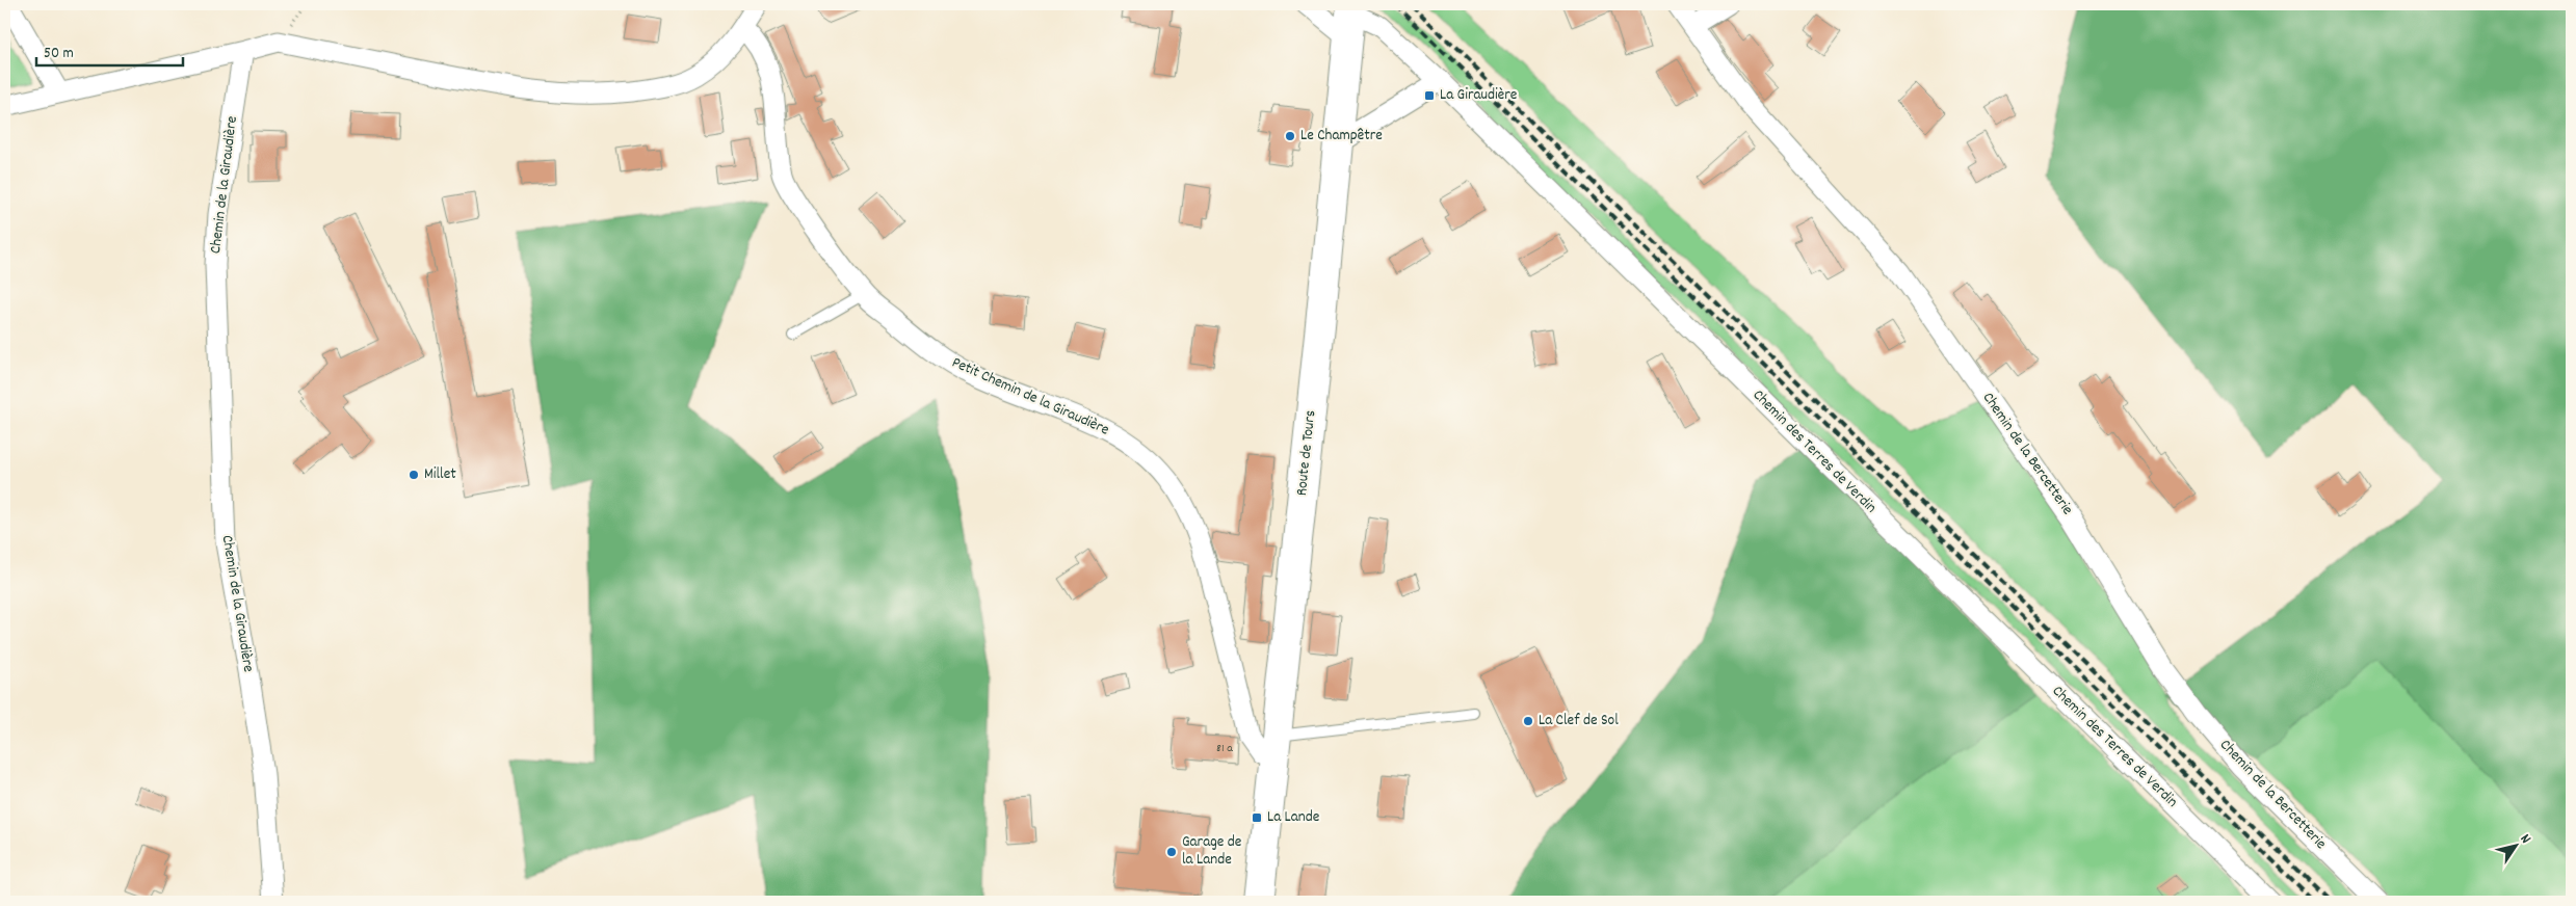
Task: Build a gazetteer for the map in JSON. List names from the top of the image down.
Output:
{
  "streets": {
    "main road": ["Route de Tours"],
    "street": [
      "Chemin de la Giraudière",
      "Petit Chemin de la Giraudière",
      "Chemin des Terres de Verdin",
      "Chemin de la Bercetterie"
    ]
  },
  "crossings": [
    ["Petit Chemin de la Giraudière", "Route de Tours"],
    ["Chemin des Terres de Verdin", "Route de Tours"]
  ],
  "places": {
    "transit": ["La Giraudière", "La Lande"],
    "other": [
      "Le Champêtre",
      "Millet",
      "La Clef de Sol",
      "Garage de la Lande"
    ]
  },
  "house_numbers": ["81 a"],
  "scale_bar": "50 m",
  "north": "top right"
}
